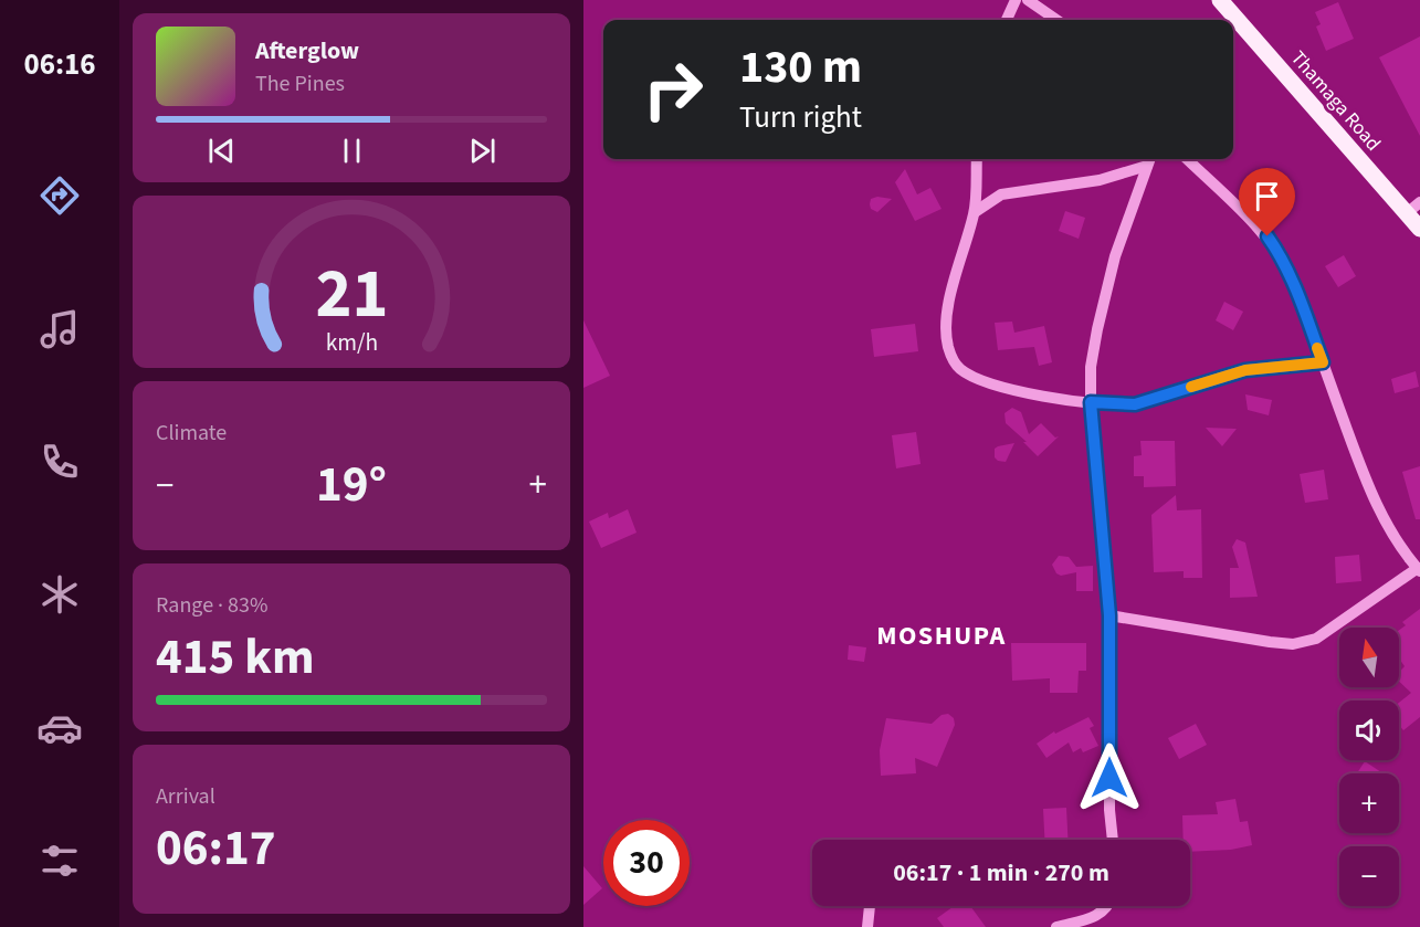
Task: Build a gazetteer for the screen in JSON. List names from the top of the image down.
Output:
{
  "streets": {
    "main road": ["Thamaga Road"]
  },
  "districts": ["MOSHUPA"],
  "north": "top",
  "page": {
    "tabs": "06:16",
    "turn": ["130 m", "Turn right"],
    "song": ["Afterglow", "The Pines"],
    "tile": [
      "Climate",
      ["Range · 83%", "415 km"],
      ["Arrival", "06:17"]
    ],
    "heat": ["−", "19°", "+"],
    "map_buttons": ["+", "−"],
    "limit": "30",
    "trip": "06:17 · 1 min · 270 m",
    "gauge": ["21", "km/h"]
  }
}
